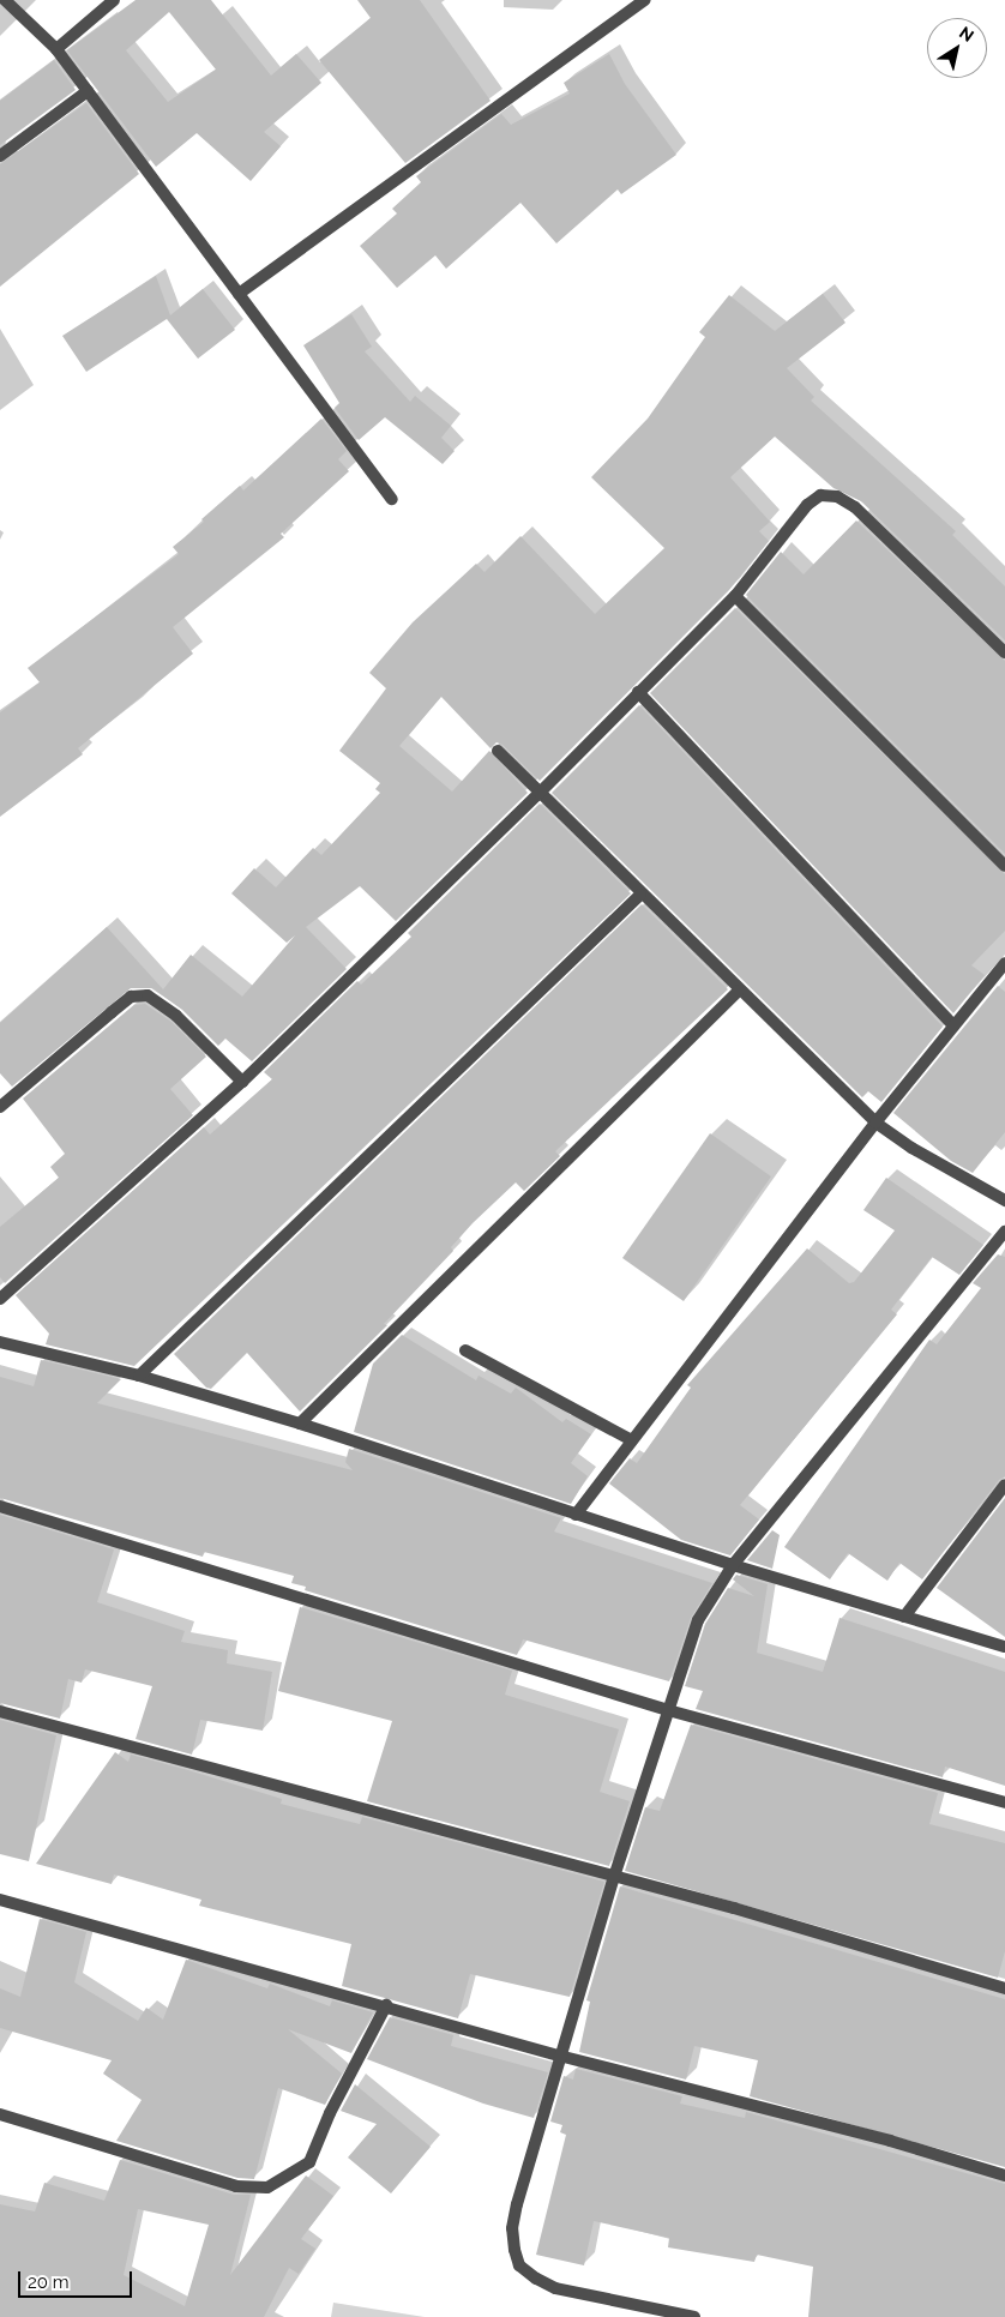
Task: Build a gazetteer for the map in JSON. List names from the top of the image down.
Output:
{
  "scale_bar": "20 m",
  "north": "top right"
}
